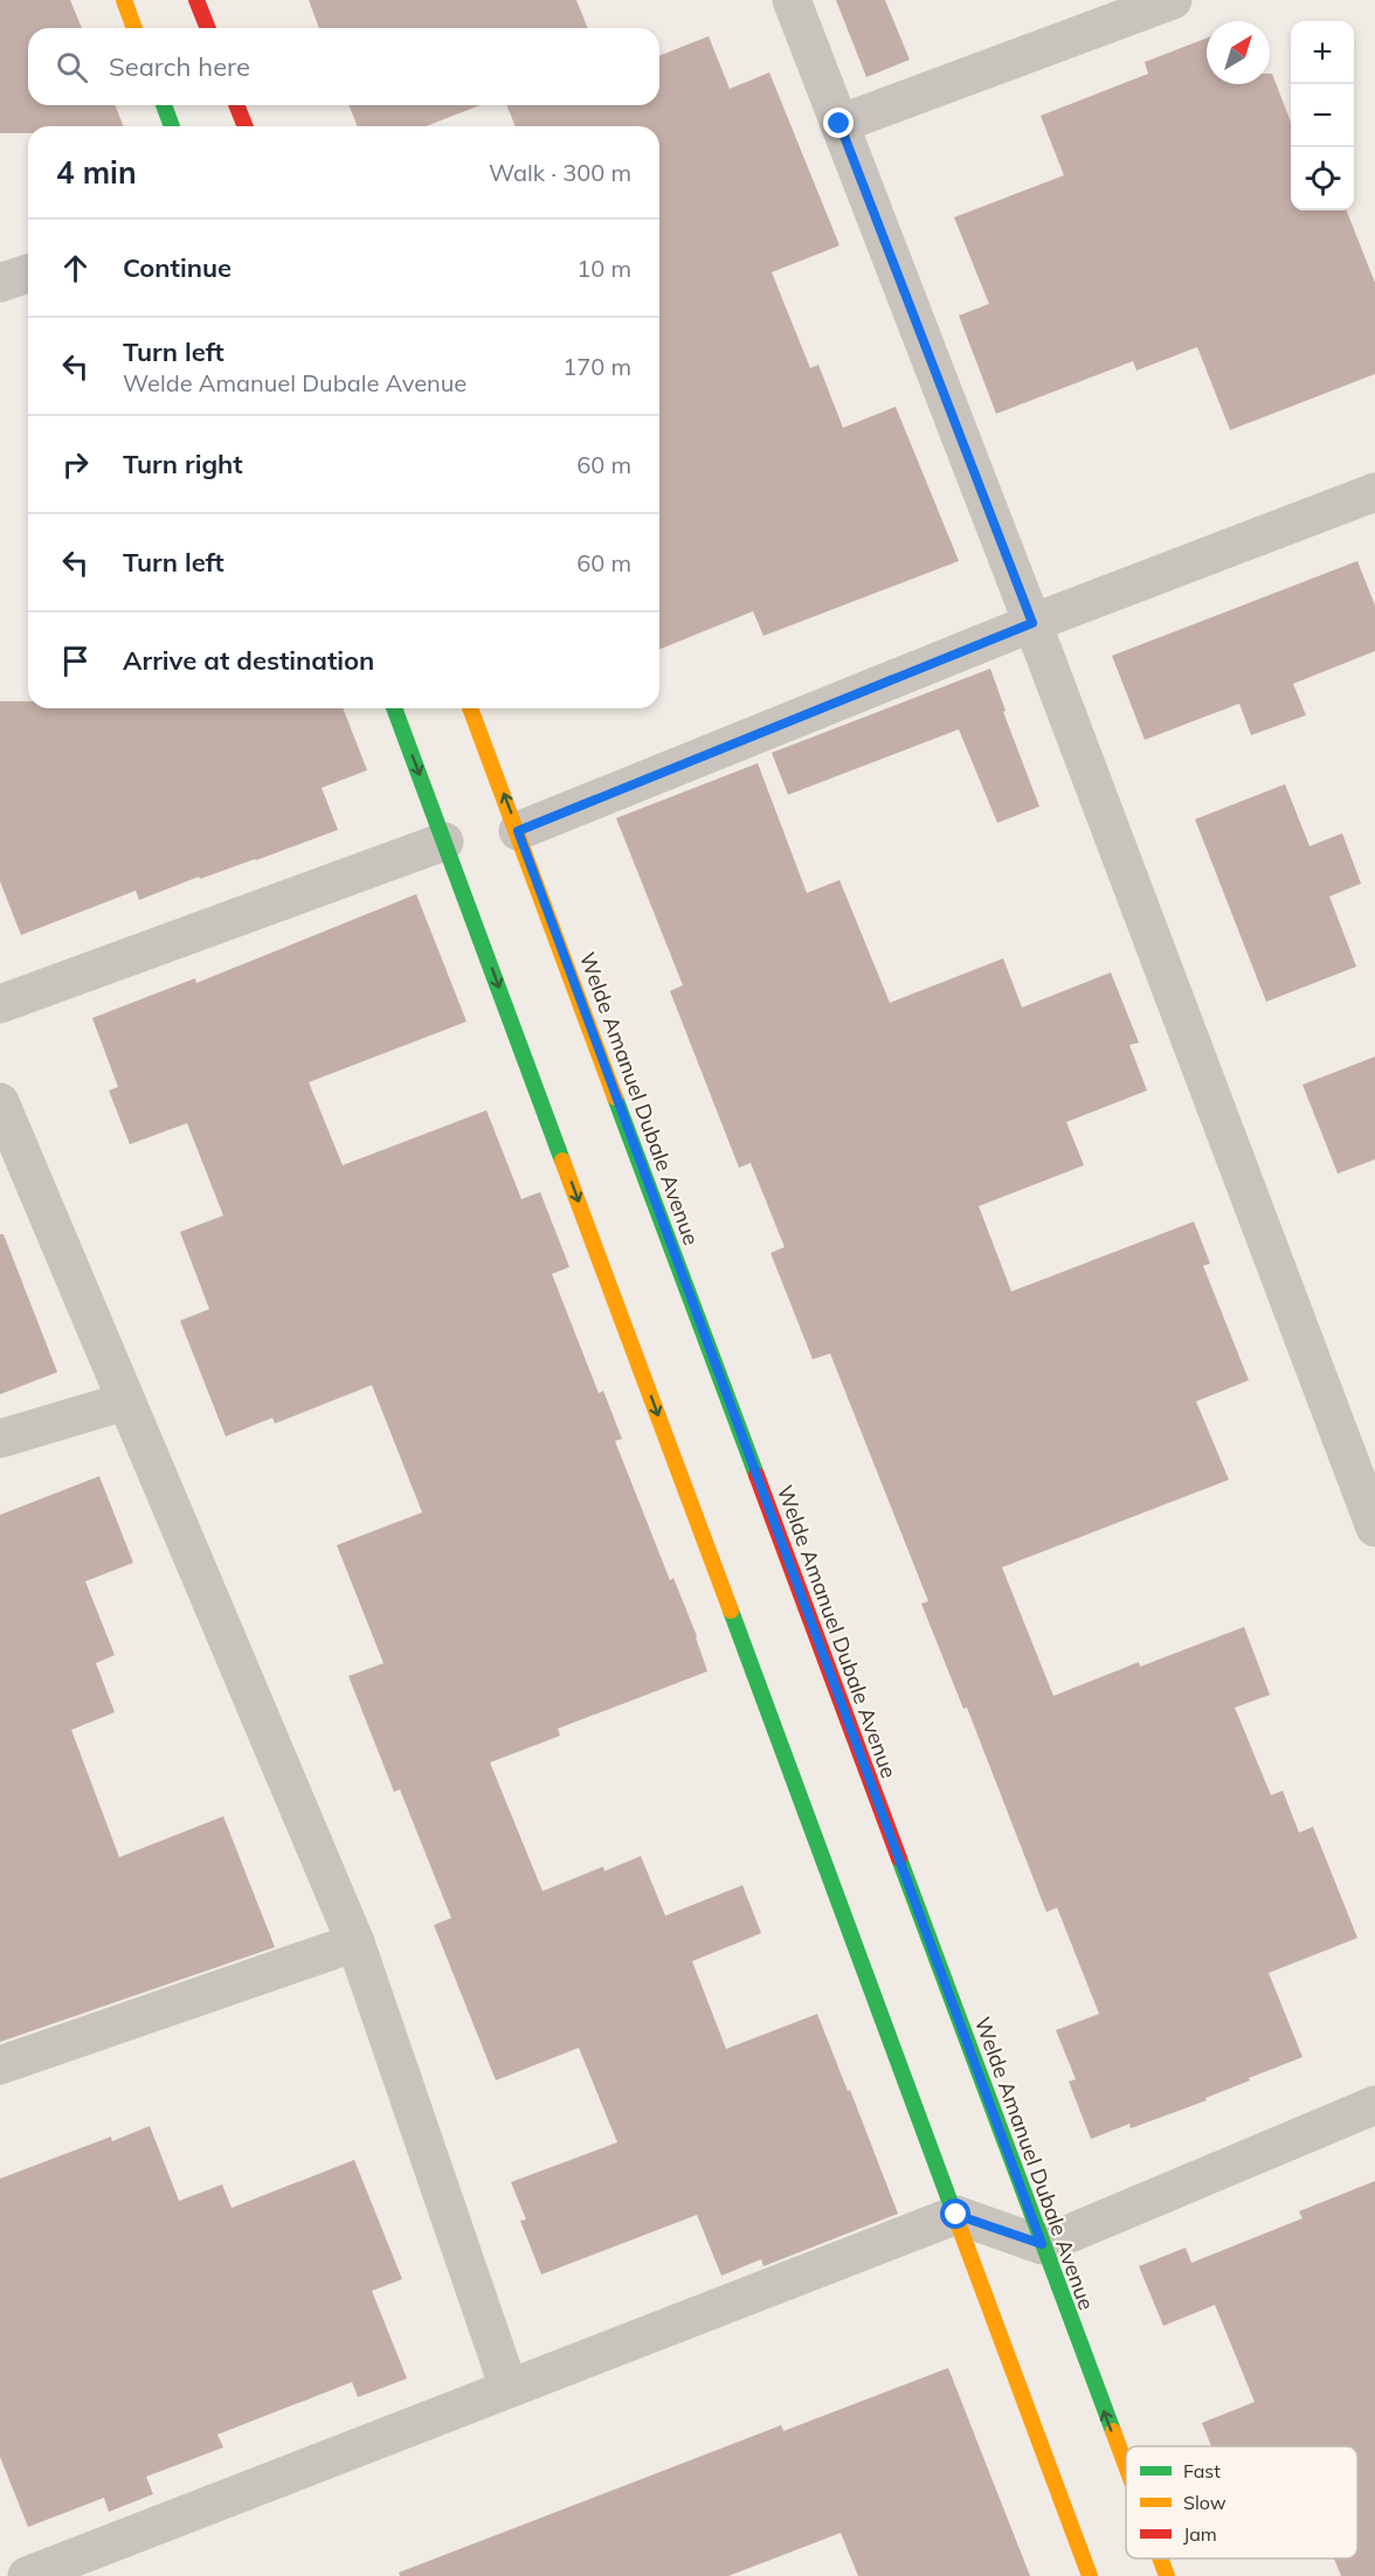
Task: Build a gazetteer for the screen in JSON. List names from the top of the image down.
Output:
{
  "streets": {
    "main road": ["Welde Amanuel Dubale Avenue"]
  },
  "legend": ["Fast", "Slow", "Jam"],
  "north": "top right",
  "page": {
    "map_buttons": ["+", "−"],
    "search": "Search here",
    "heading": ["4 min", "Walk · 300 m"],
    "list": [
      ["Continue", "10 m"],
      ["Turn left", "Welde Amanuel Dubale Avenue", "170 m"],
      ["Turn right", "60 m"],
      ["Turn left", "60 m"],
      "Arrive at destination"
    ]
  }
}
